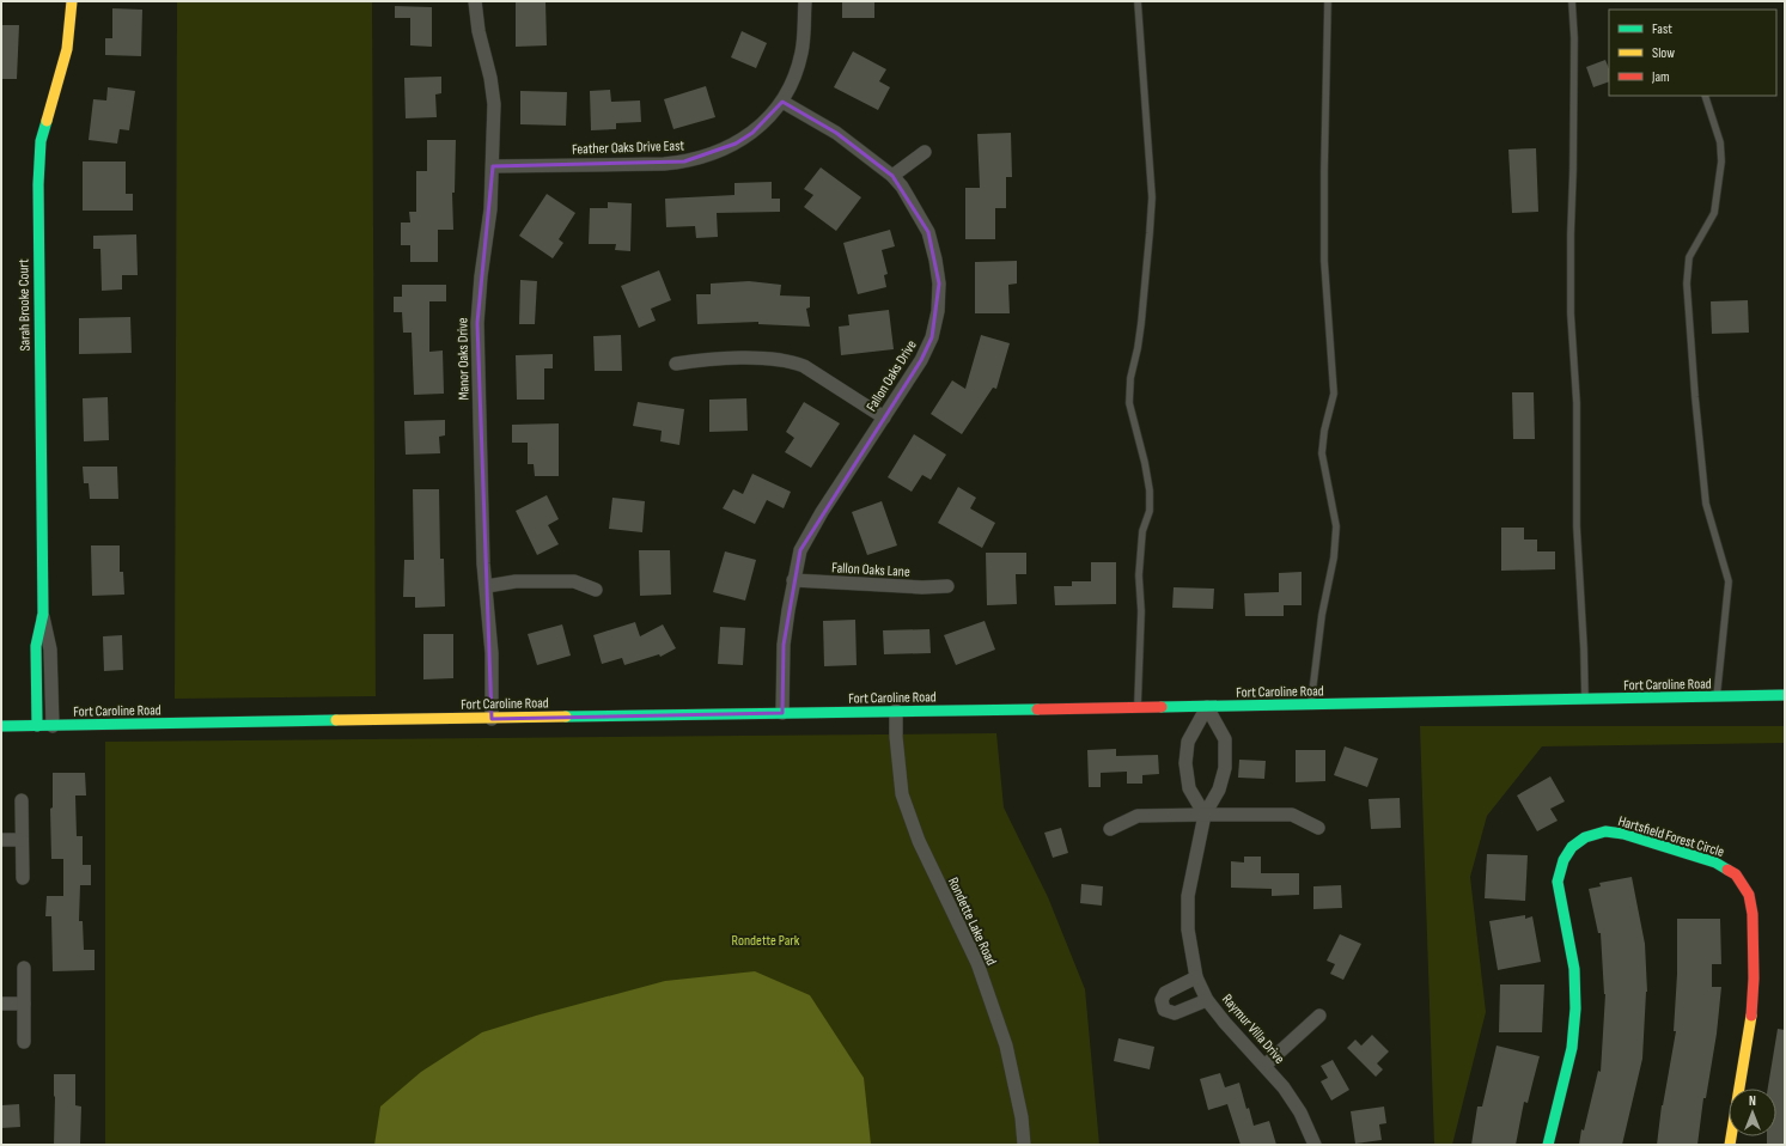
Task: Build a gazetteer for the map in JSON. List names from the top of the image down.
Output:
{
  "streets": {
    "street": [
      "Feather Oaks Drive East",
      "Sarah Brooke Court",
      "Manor Oaks Drive",
      "Fallon Oaks Drive",
      "Fallon Oaks Lane",
      "Fort Caroline Road",
      "Hartsfield Forest Circle",
      "Rondette Lake Road",
      "Raymur Villa Drive"
    ]
  },
  "crossings": [
    ["Feather Oaks Drive East", "Manor Oaks Drive"],
    ["Feather Oaks Drive East", "Fallon Oaks Drive"],
    ["Sarah Brooke Court", "Fort Caroline Road"],
    ["Manor Oaks Drive", "Fort Caroline Road"],
    ["Fallon Oaks Drive", "Fallon Oaks Lane"],
    ["Fallon Oaks Drive", "Fort Caroline Road"],
    ["Fort Caroline Road", "Rondette Lake Road"],
    ["Fort Caroline Road", "Raymur Villa Drive"]
  ],
  "parks": ["Rondette Park"],
  "legend": ["Fast", "Slow", "Jam"],
  "north": "top"
}
